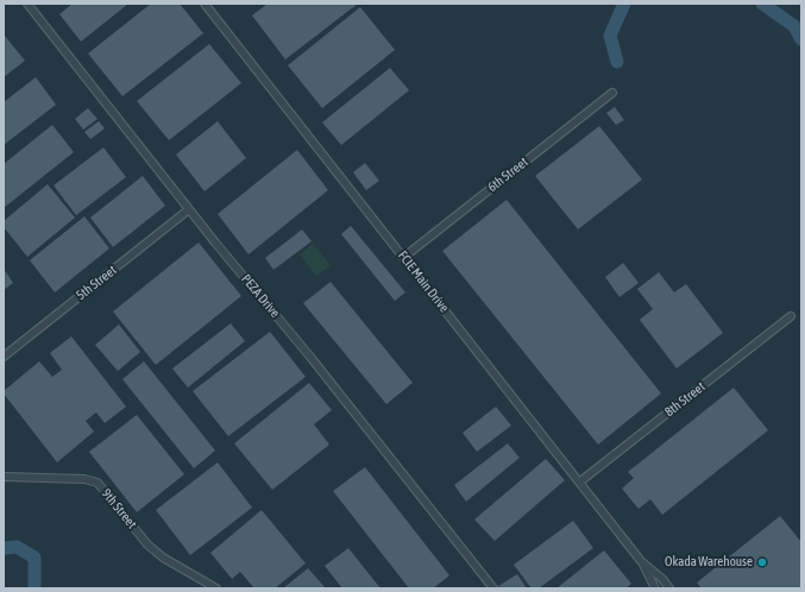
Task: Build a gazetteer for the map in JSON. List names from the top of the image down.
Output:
{
  "streets": {
    "street": [
      "6th Street",
      "FCIE Main Drive",
      "5th Street",
      "PEZA Drive",
      "8th Street",
      "9th Street"
    ]
  },
  "crossings": [
    ["6th Street", "FCIE Main Drive"],
    ["FCIE Main Drive", "8th Street"],
    ["5th Street", "PEZA Drive"]
  ],
  "places": ["Okada Warehouse"]
}
